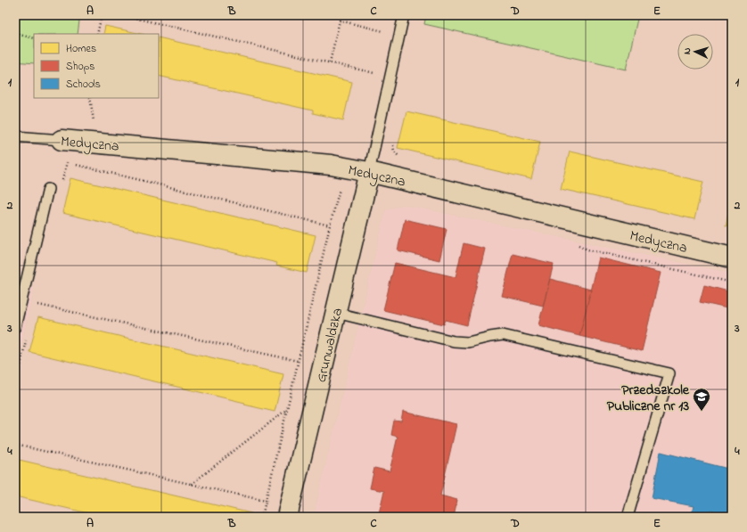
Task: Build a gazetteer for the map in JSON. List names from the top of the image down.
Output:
{
  "streets": {
    "street": ["Medyczna", "Grunwaldzka"]
  },
  "crossings": [
    ["Medyczna", "Grunwaldzka"]
  ],
  "places": {
    "school or university": ["Przedszkole Publiczne nr 13"]
  },
  "legend": ["Homes", "Shops", "Schools"],
  "north": "left",
  "grid": {
    "columns": [
      "A",
      "B",
      "C",
      "D",
      "E"
    ],
    "rows": [
      "1",
      "2",
      "3",
      "4"
    ]
  }
}
